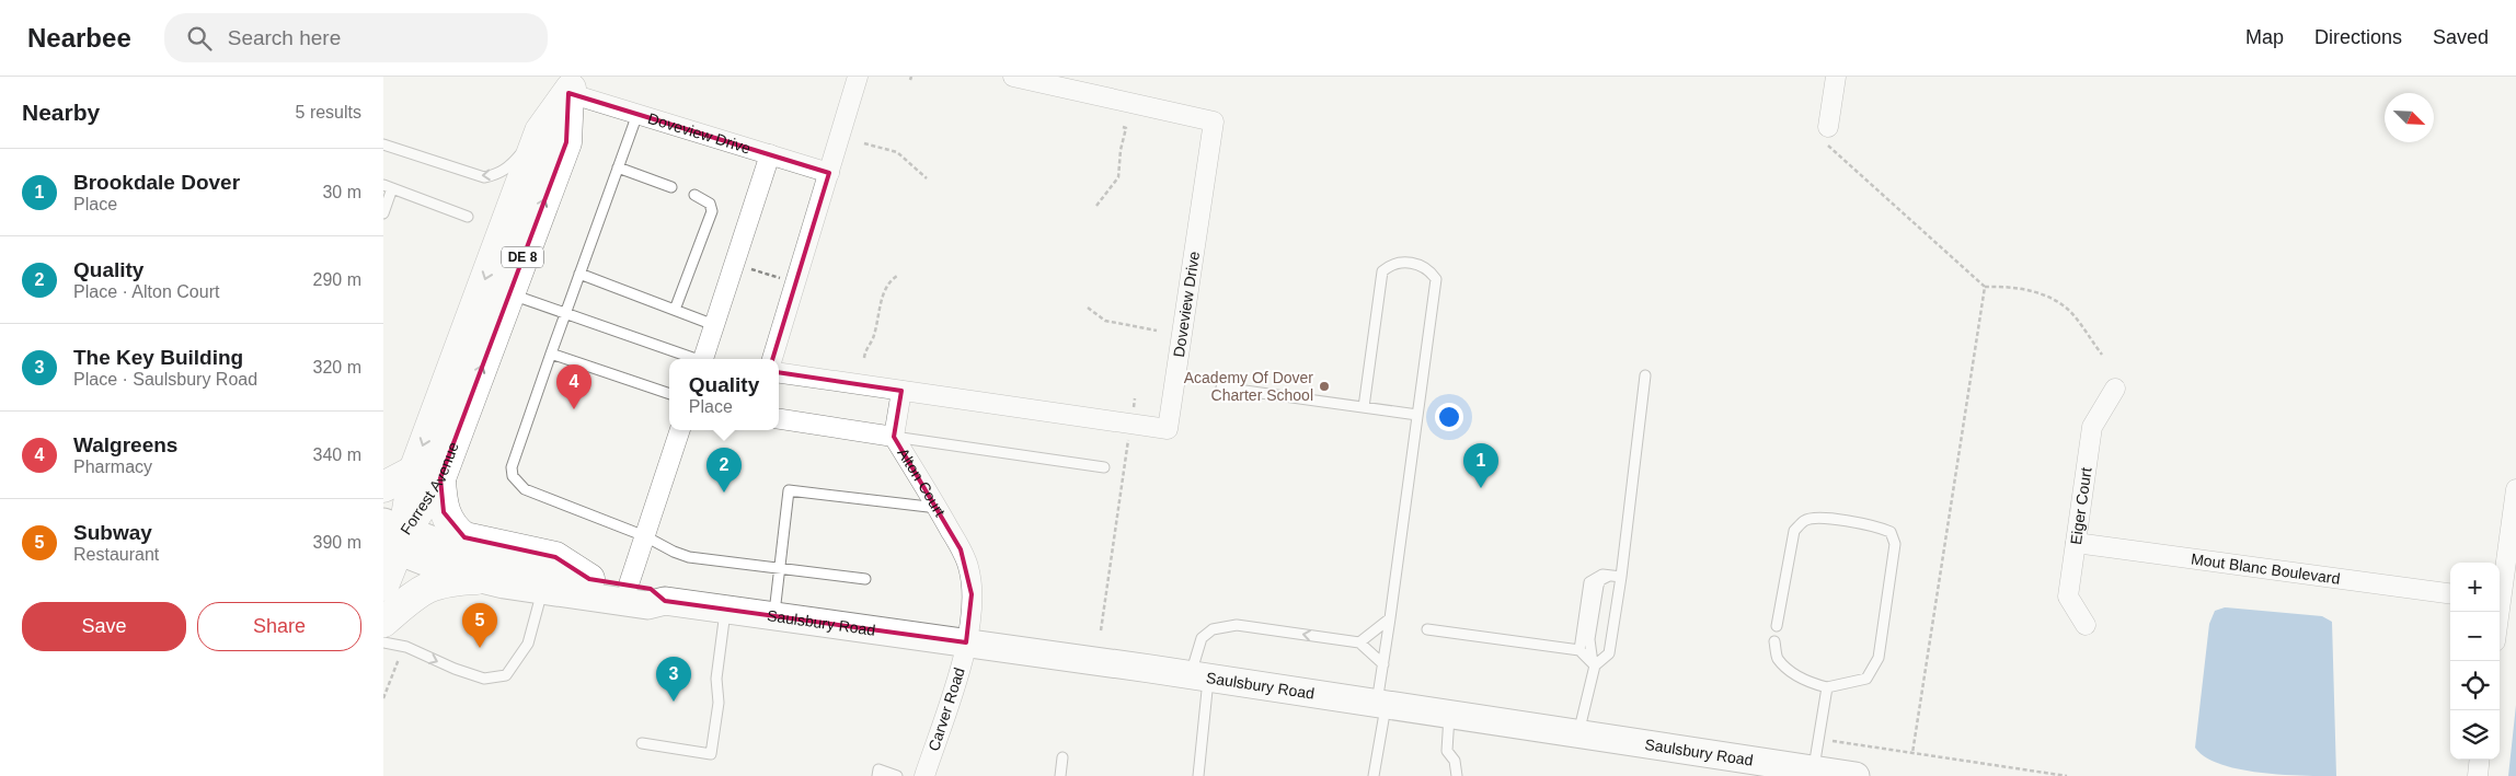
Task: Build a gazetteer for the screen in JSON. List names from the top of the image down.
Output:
{
  "streets": {
    "highway": ["DE 8", "Forrest Avenue"],
    "main road": ["Saulsbury Road"],
    "street": [
      "Doveview Drive",
      "Alton Court",
      "Eiger Court",
      "Mout Blanc Boulevard",
      "Carver Road"
    ]
  },
  "crossings": [
    ["Doveview Drive", "Forrest Avenue"],
    ["DE 8", "Forrest Avenue"],
    ["DE 8", "Saulsbury Road"],
    ["Forrest Avenue", "Saulsbury Road"],
    ["Alton Court", "Saulsbury Road"],
    ["Alton Court", "Carver Road"],
    ["Eiger Court", "Mout Blanc Boulevard"],
    ["Saulsbury Road", "Carver Road"]
  ],
  "places": ["Academy Of Dover Charter School"],
  "north": "bottom right",
  "page": {
    "header": "Nearbee",
    "search": "Search here",
    "nav": ["Map", "Directions", "Saved"],
    "heading": ["Nearby", "5 results"],
    "list": [
      {
        "mark": "1",
        "name": "Brookdale Dover",
        "note": "Place",
        "value": "30 m"
      },
      {
        "mark": "2",
        "name": "Quality",
        "note": "Place · Alton Court",
        "value": "290 m"
      },
      {
        "mark": "3",
        "name": "The Key Building",
        "note": "Place · Saulsbury Road",
        "value": "320 m"
      },
      {
        "mark": "4",
        "name": "Walgreens",
        "note": "Pharmacy",
        "value": "340 m"
      },
      {
        "mark": "5",
        "name": "Subway",
        "note": "Restaurant",
        "value": "390 m"
      }
    ],
    "popup": ["Quality", "Place"],
    "pins": [
      "4",
      "1",
      "2",
      "5",
      "3"
    ],
    "map_buttons": ["+", "−"],
    "buttons": ["Save", "Share"]
  }
}
